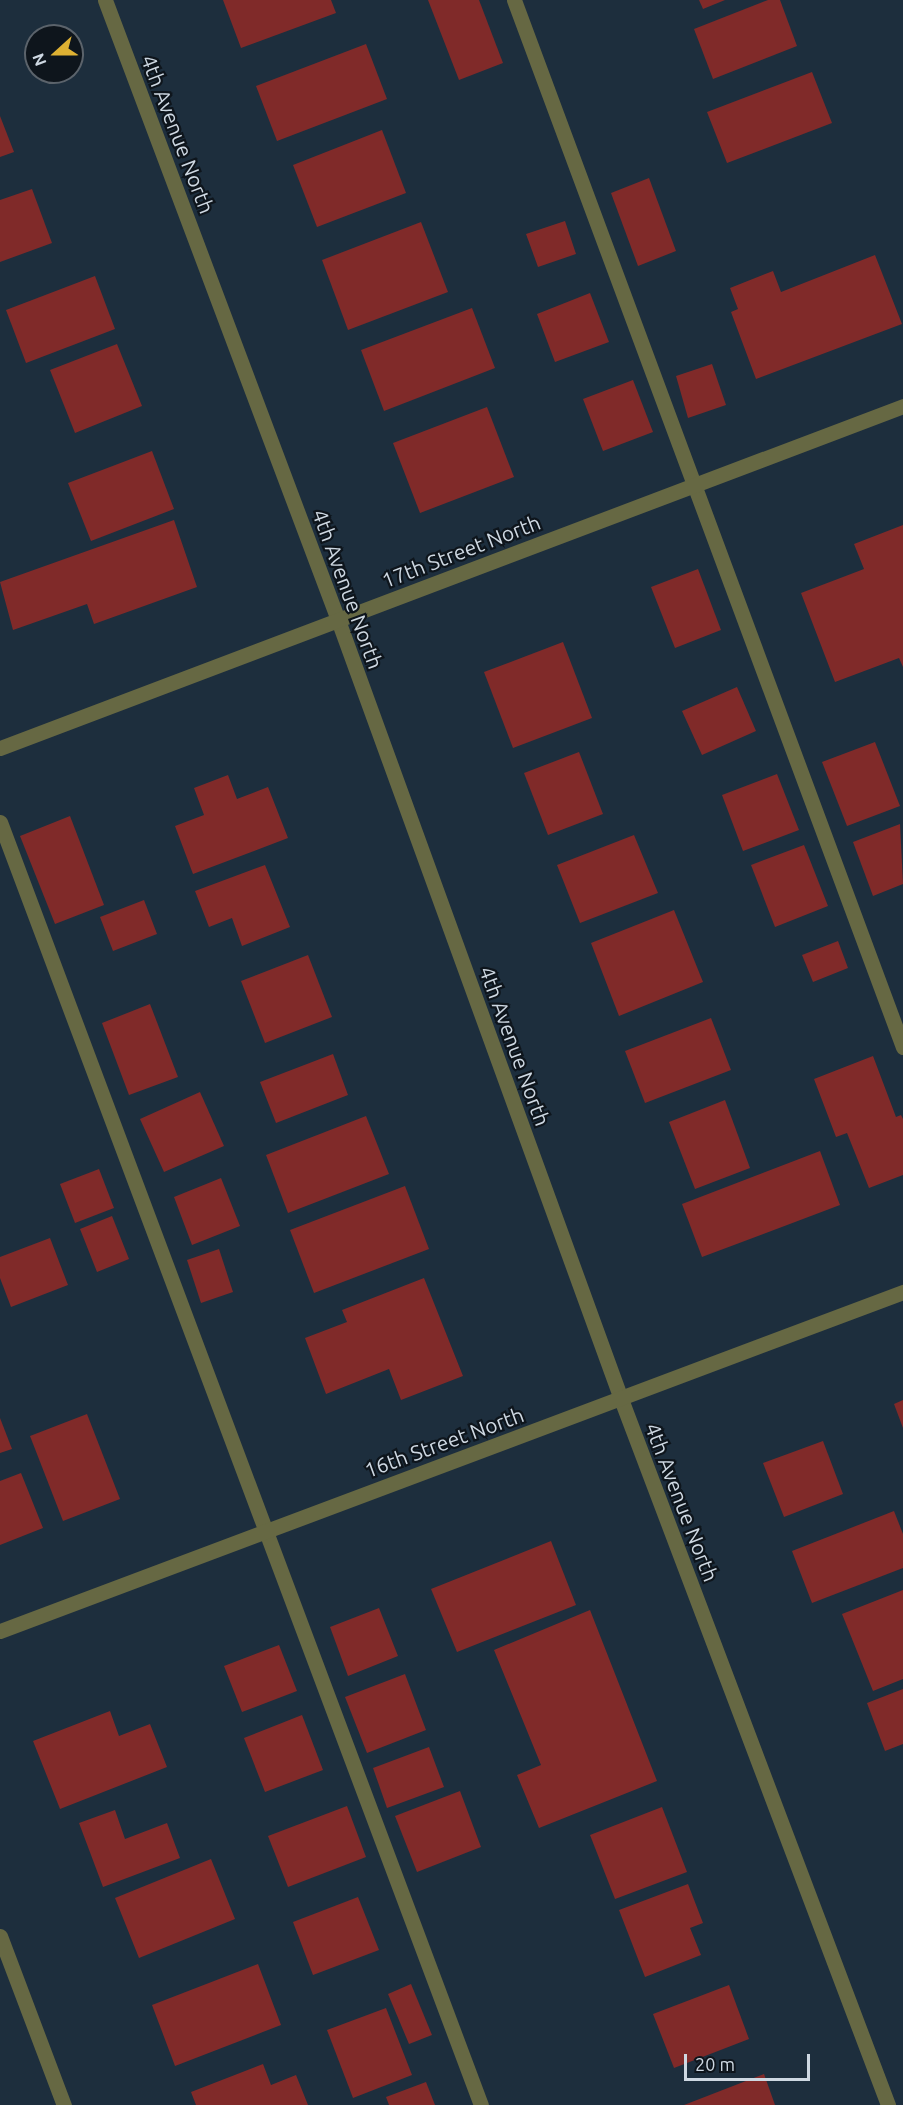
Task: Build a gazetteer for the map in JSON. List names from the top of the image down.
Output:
{
  "streets": {
    "street": ["4th Avenue North", "17th Street North", "16th Street North"]
  },
  "crossings": [
    ["4th Avenue North", "17th Street North"],
    ["4th Avenue North", "16th Street North"]
  ],
  "scale_bar": "20 m",
  "north": "left"
}
